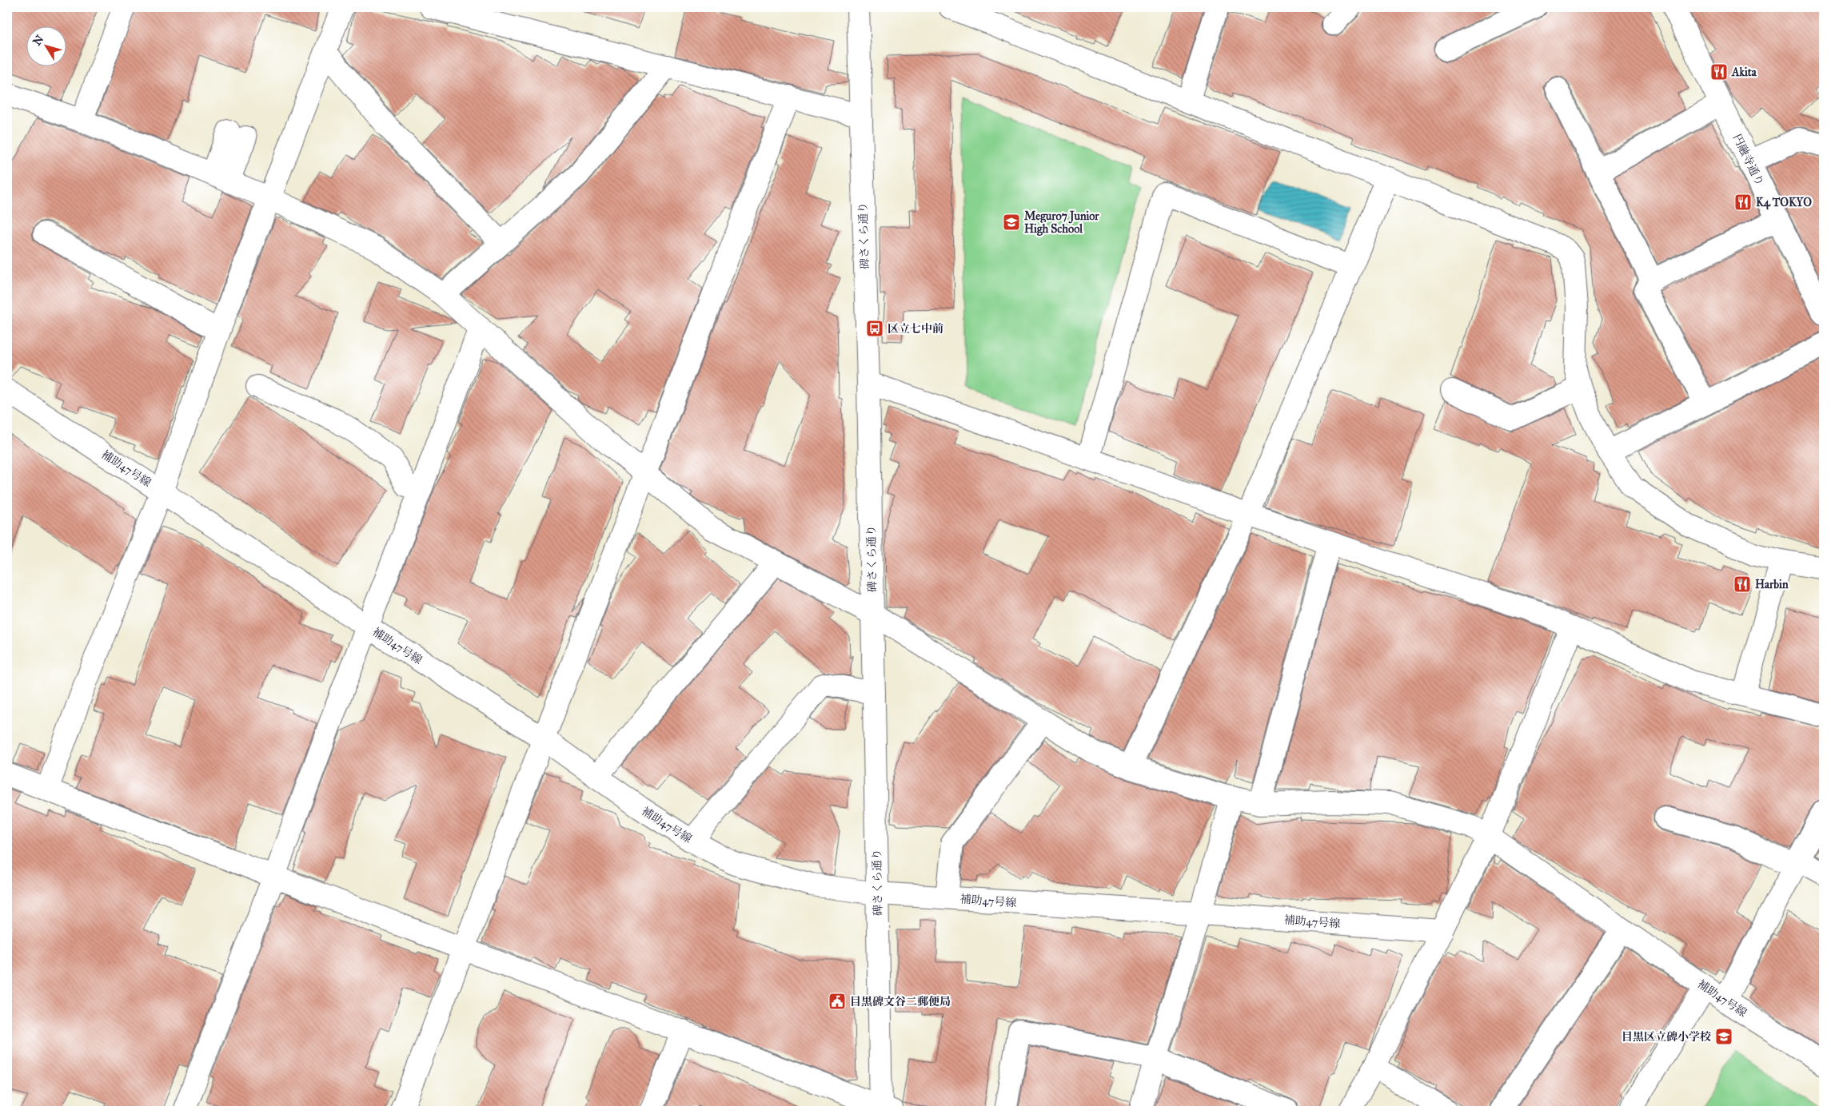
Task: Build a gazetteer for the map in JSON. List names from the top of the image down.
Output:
{
  "streets": {
    "street": ["円融寺通り", "碑さくら通り", "補助47号線"]
  },
  "crossings": [
    ["碑さくら通り", "補助47号線"]
  ],
  "places": {
    "restaurant": ["Akita", "K4 TOKYO", "Harbin"],
    "school or university": ["Meguro7 Junior High School", "目黒区立碑小学校"],
    "bus stop": ["区立七中前"],
    "public building": ["目黒碑文谷二郵便局"]
  },
  "north": "top left"
}
